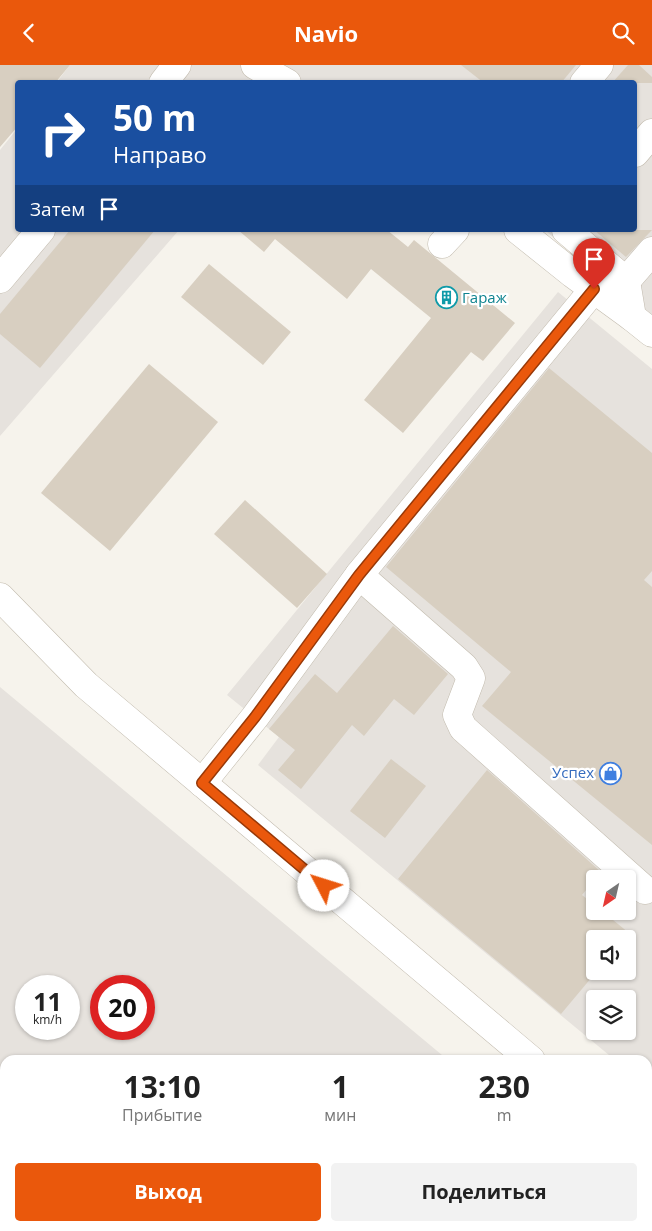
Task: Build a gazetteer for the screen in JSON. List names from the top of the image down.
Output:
{
  "places": {
    "building": ["Гараж"],
    "shop": ["Успех"]
  },
  "north": "bottom left",
  "page": {
    "header": "Navio",
    "turn": ["50 m", "Направо"],
    "then": "Затем",
    "speed": "11 km/h",
    "limit": "20",
    "eta": [
      "13:10",
      "Прибытие",
      "1",
      "мин",
      "230",
      "m"
    ],
    "buttons": ["Выход", "Поделиться"]
  }
}
